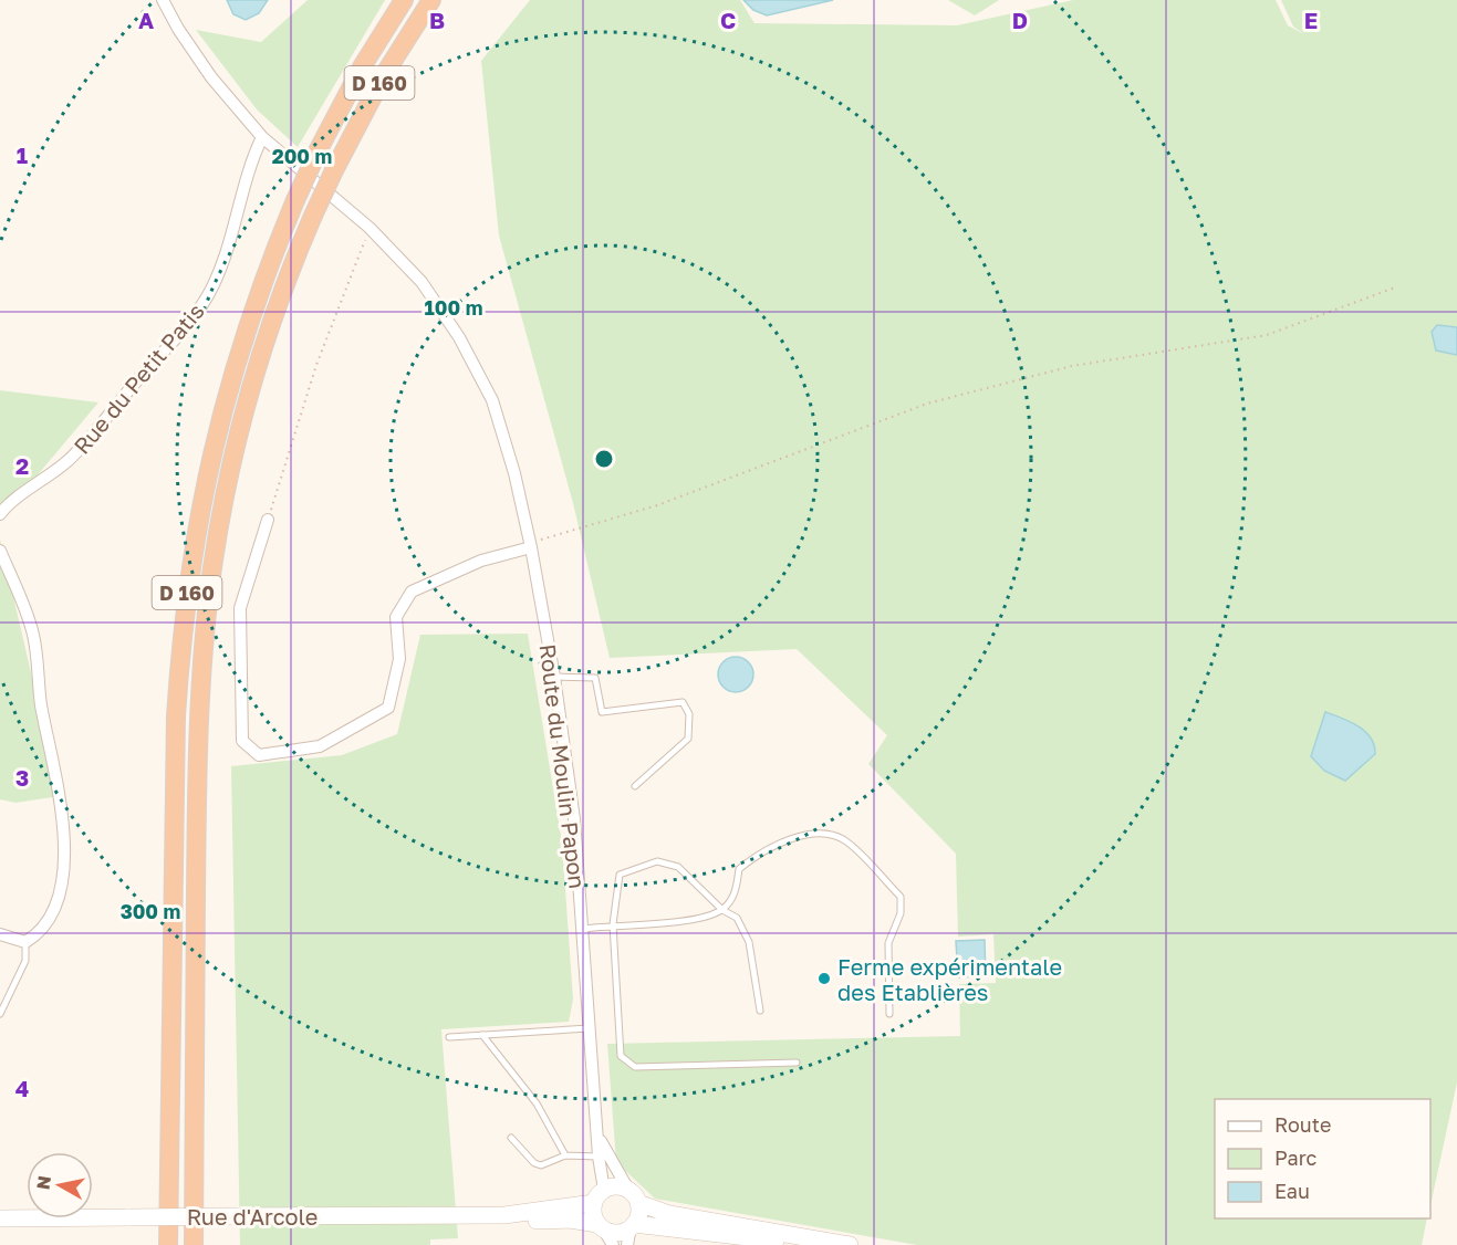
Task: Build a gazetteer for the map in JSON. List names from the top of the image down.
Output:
{
  "streets": {
    "highway": ["D 160"],
    "main road": ["Rue d'Arcole"],
    "street": ["Rue du Petit Patis", "Route du Moulin Papon"]
  },
  "crossings": [
    ["Rue du Petit Patis", "Route du Moulin Papon"],
    ["Route du Moulin Papon", "Rue d'Arcole"]
  ],
  "places": ["Ferme expérimentale des Etablières"],
  "legend": ["Route", "Parc", "Eau"],
  "north": "left",
  "grid": {
    "columns": [
      "A",
      "B",
      "C",
      "D",
      "E"
    ],
    "rows": [
      "1",
      "2",
      "3",
      "4"
    ]
  },
  "rings": ["200 m", "100 m", "300 m"]
}
